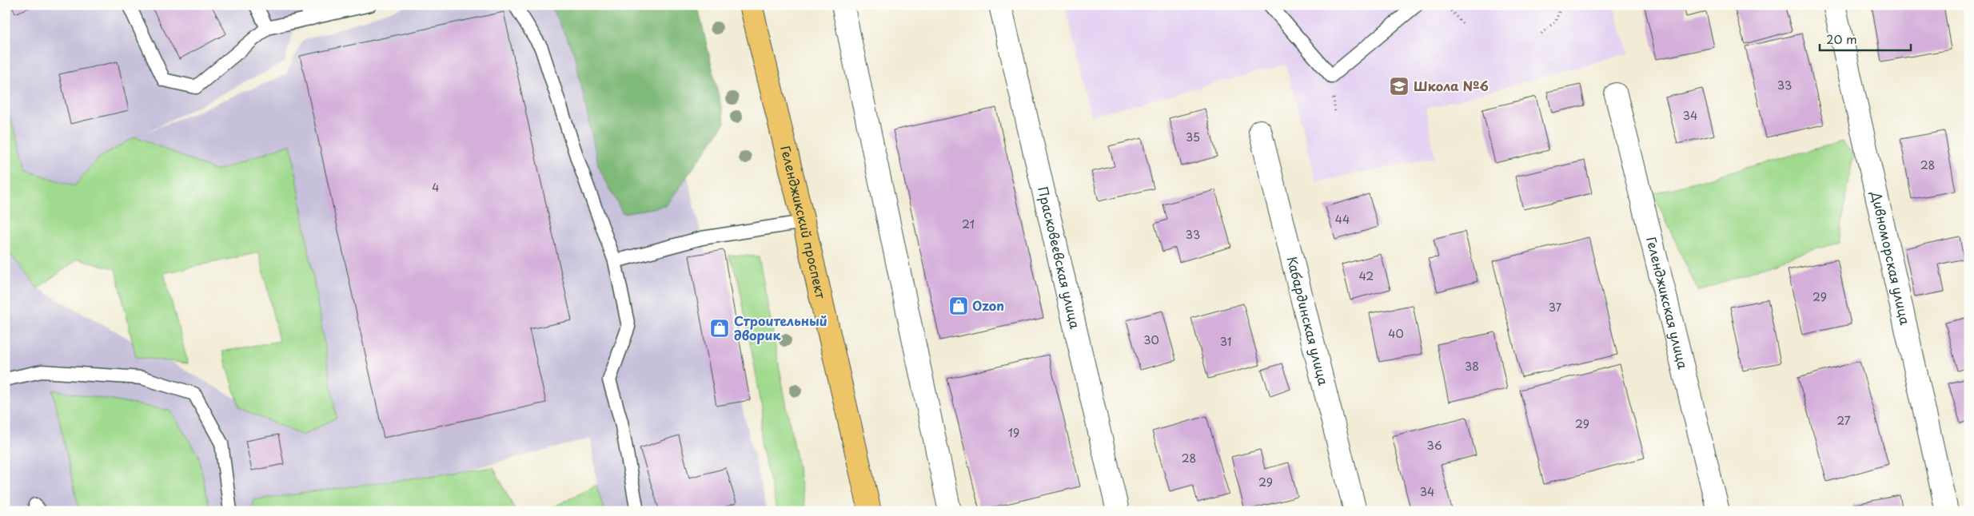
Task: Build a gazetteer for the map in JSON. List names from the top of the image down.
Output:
{
  "streets": {
    "main road": ["Геленджикский проспект"],
    "street": [
      "Прасковеевская улица",
      "Дивноморская улица",
      "Геленджикская улица",
      "Кабардинская улица"
    ]
  },
  "places": {
    "school or university": ["Школа №6"],
    "shop": ["Ozon", "Строительный дворик"]
  },
  "house_numbers": [
    "33",
    "34",
    "35",
    "28",
    "4",
    "44",
    "21",
    "33",
    "42",
    "29",
    "37",
    "40",
    "30",
    "31",
    "38",
    "27",
    "29",
    "19",
    "36",
    "28",
    "29",
    "34"
  ],
  "scale_bar": "20 m"
}
